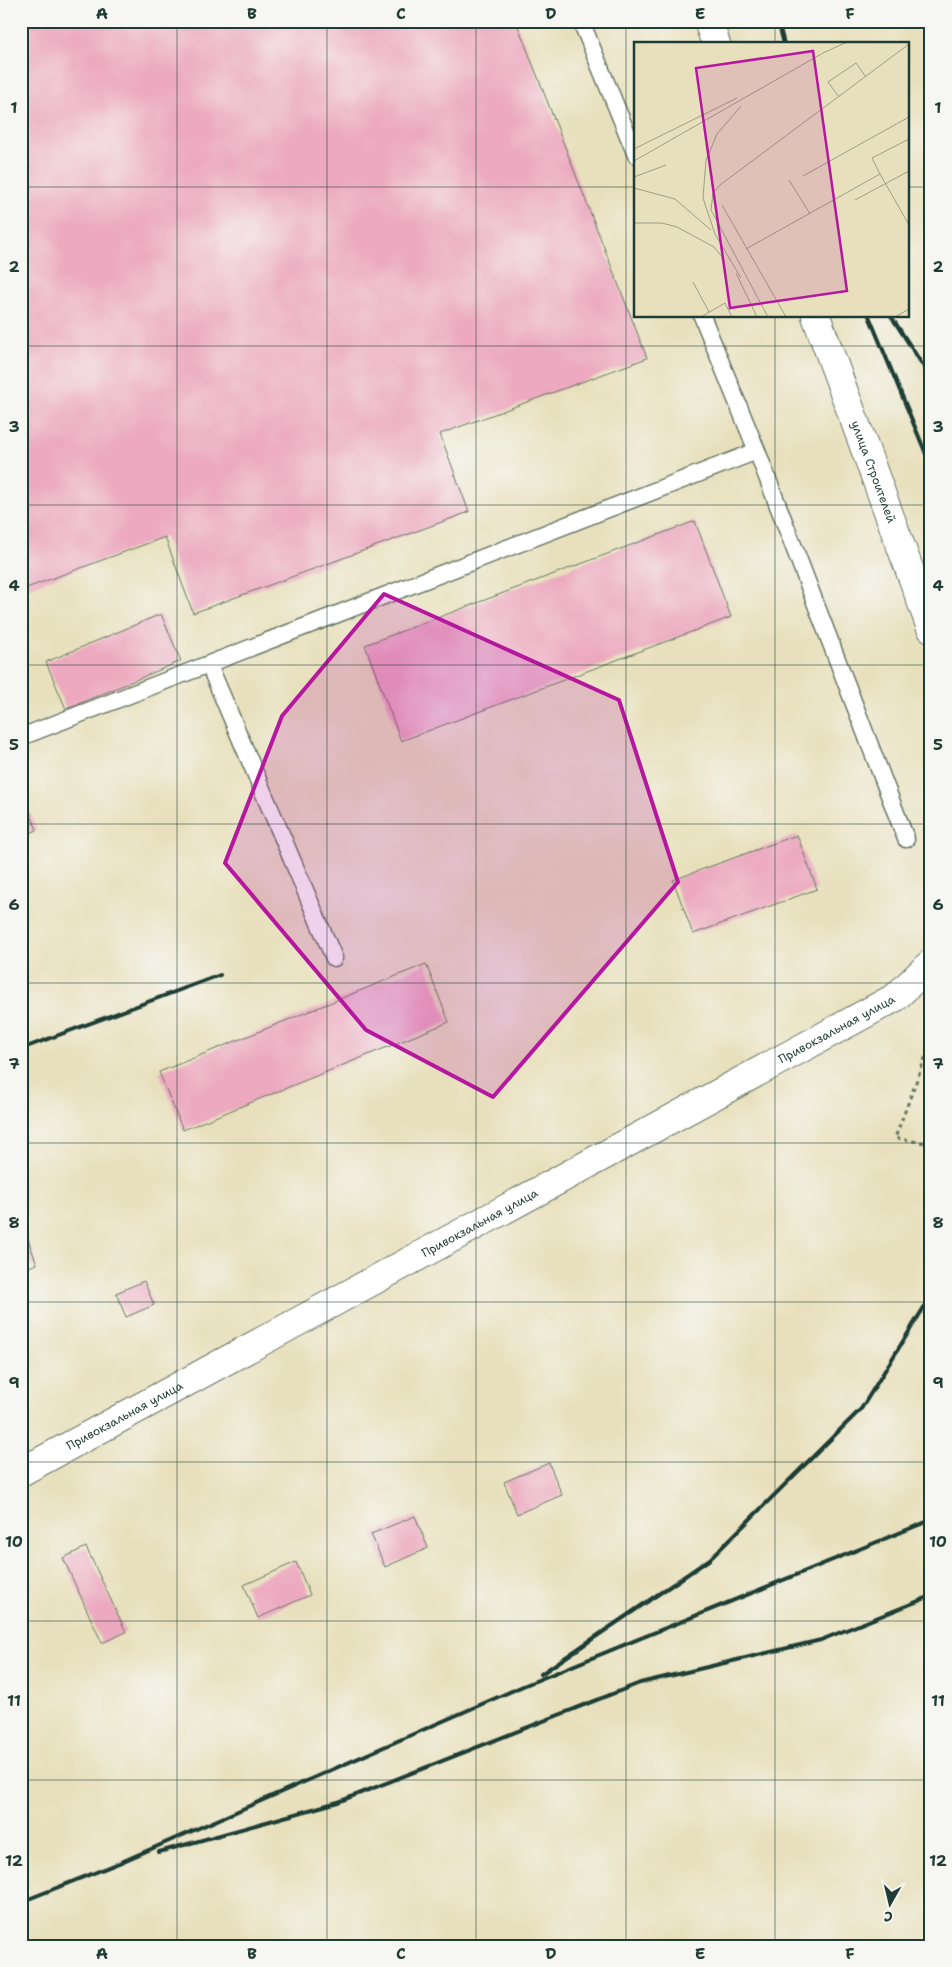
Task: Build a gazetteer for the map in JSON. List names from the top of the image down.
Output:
{
  "streets": {
    "street": ["улица Строителей", "Привокзальная улица"]
  },
  "north": "bottom",
  "grid": {
    "columns": [
      "A",
      "B",
      "C",
      "D",
      "E",
      "F"
    ],
    "rows": [
      "1",
      "2",
      "3",
      "4",
      "5",
      "6",
      "7",
      "8",
      "9",
      "10",
      "11",
      "12"
    ]
  }
}
